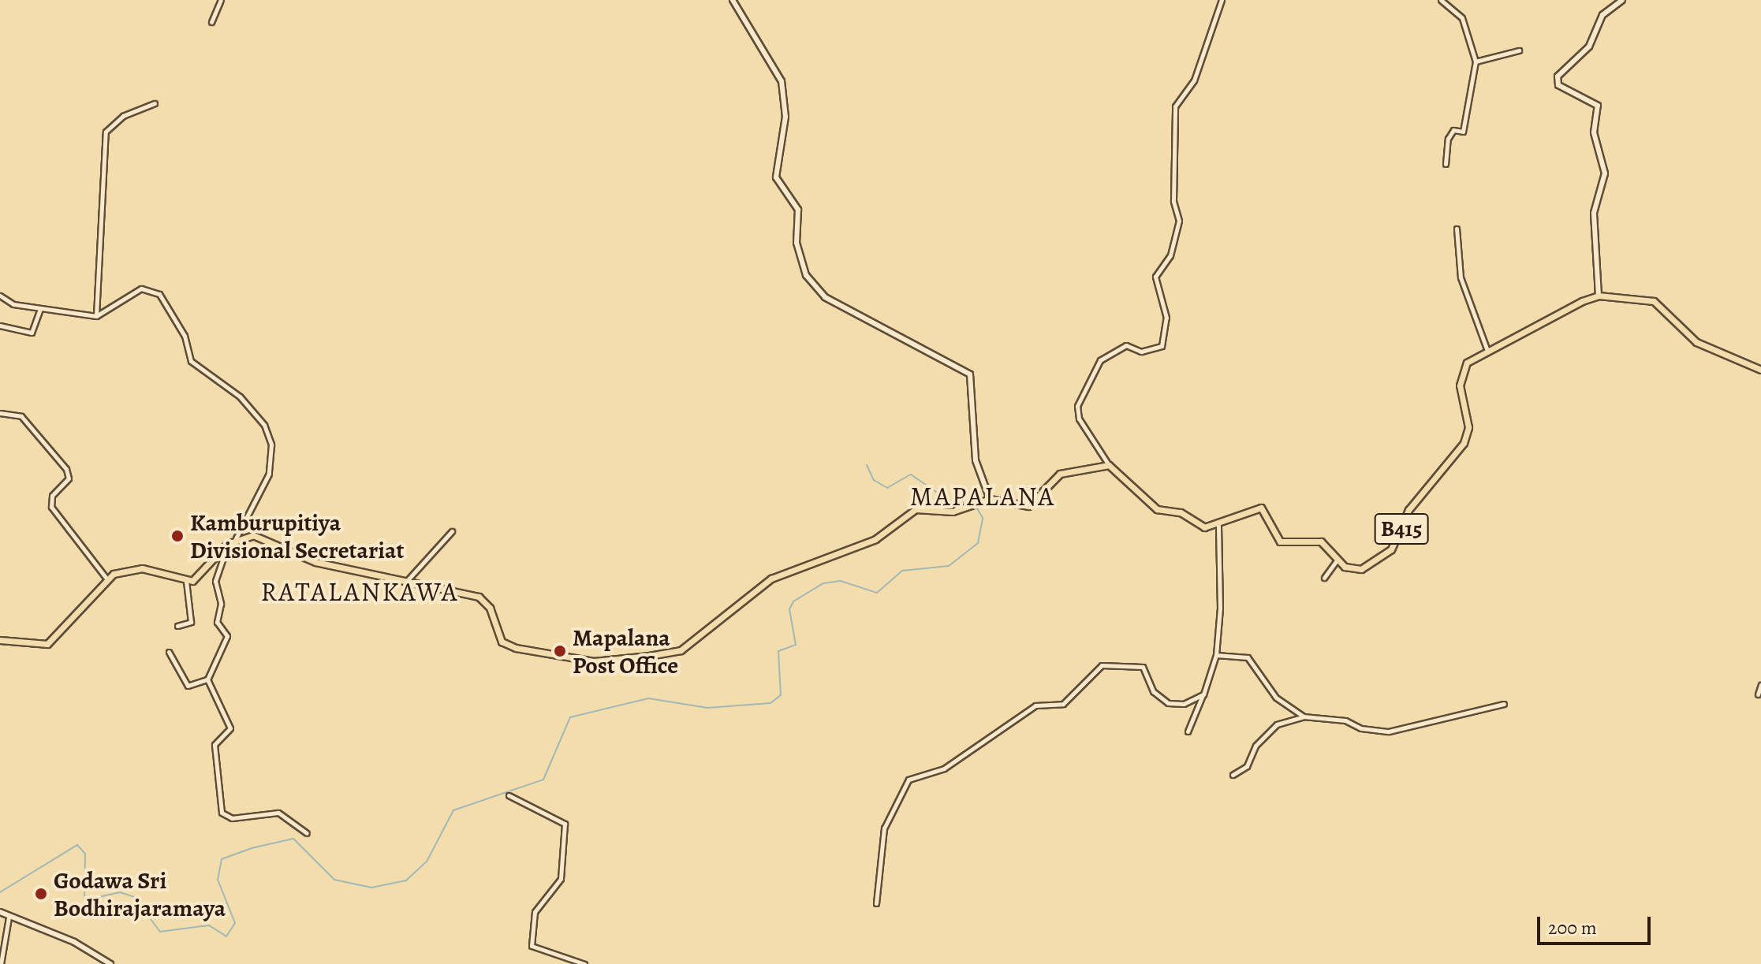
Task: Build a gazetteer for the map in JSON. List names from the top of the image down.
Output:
{
  "streets": {
    "main road": ["B415"]
  },
  "districts": ["MAPALANA", "RATALANKAWA"],
  "places": ["Kamburupitiya Divisional Secretariat", "Mapalana Post Office", "Godawa Sri Bodhirajaramaya"],
  "scale_bar": "200 m"
}
